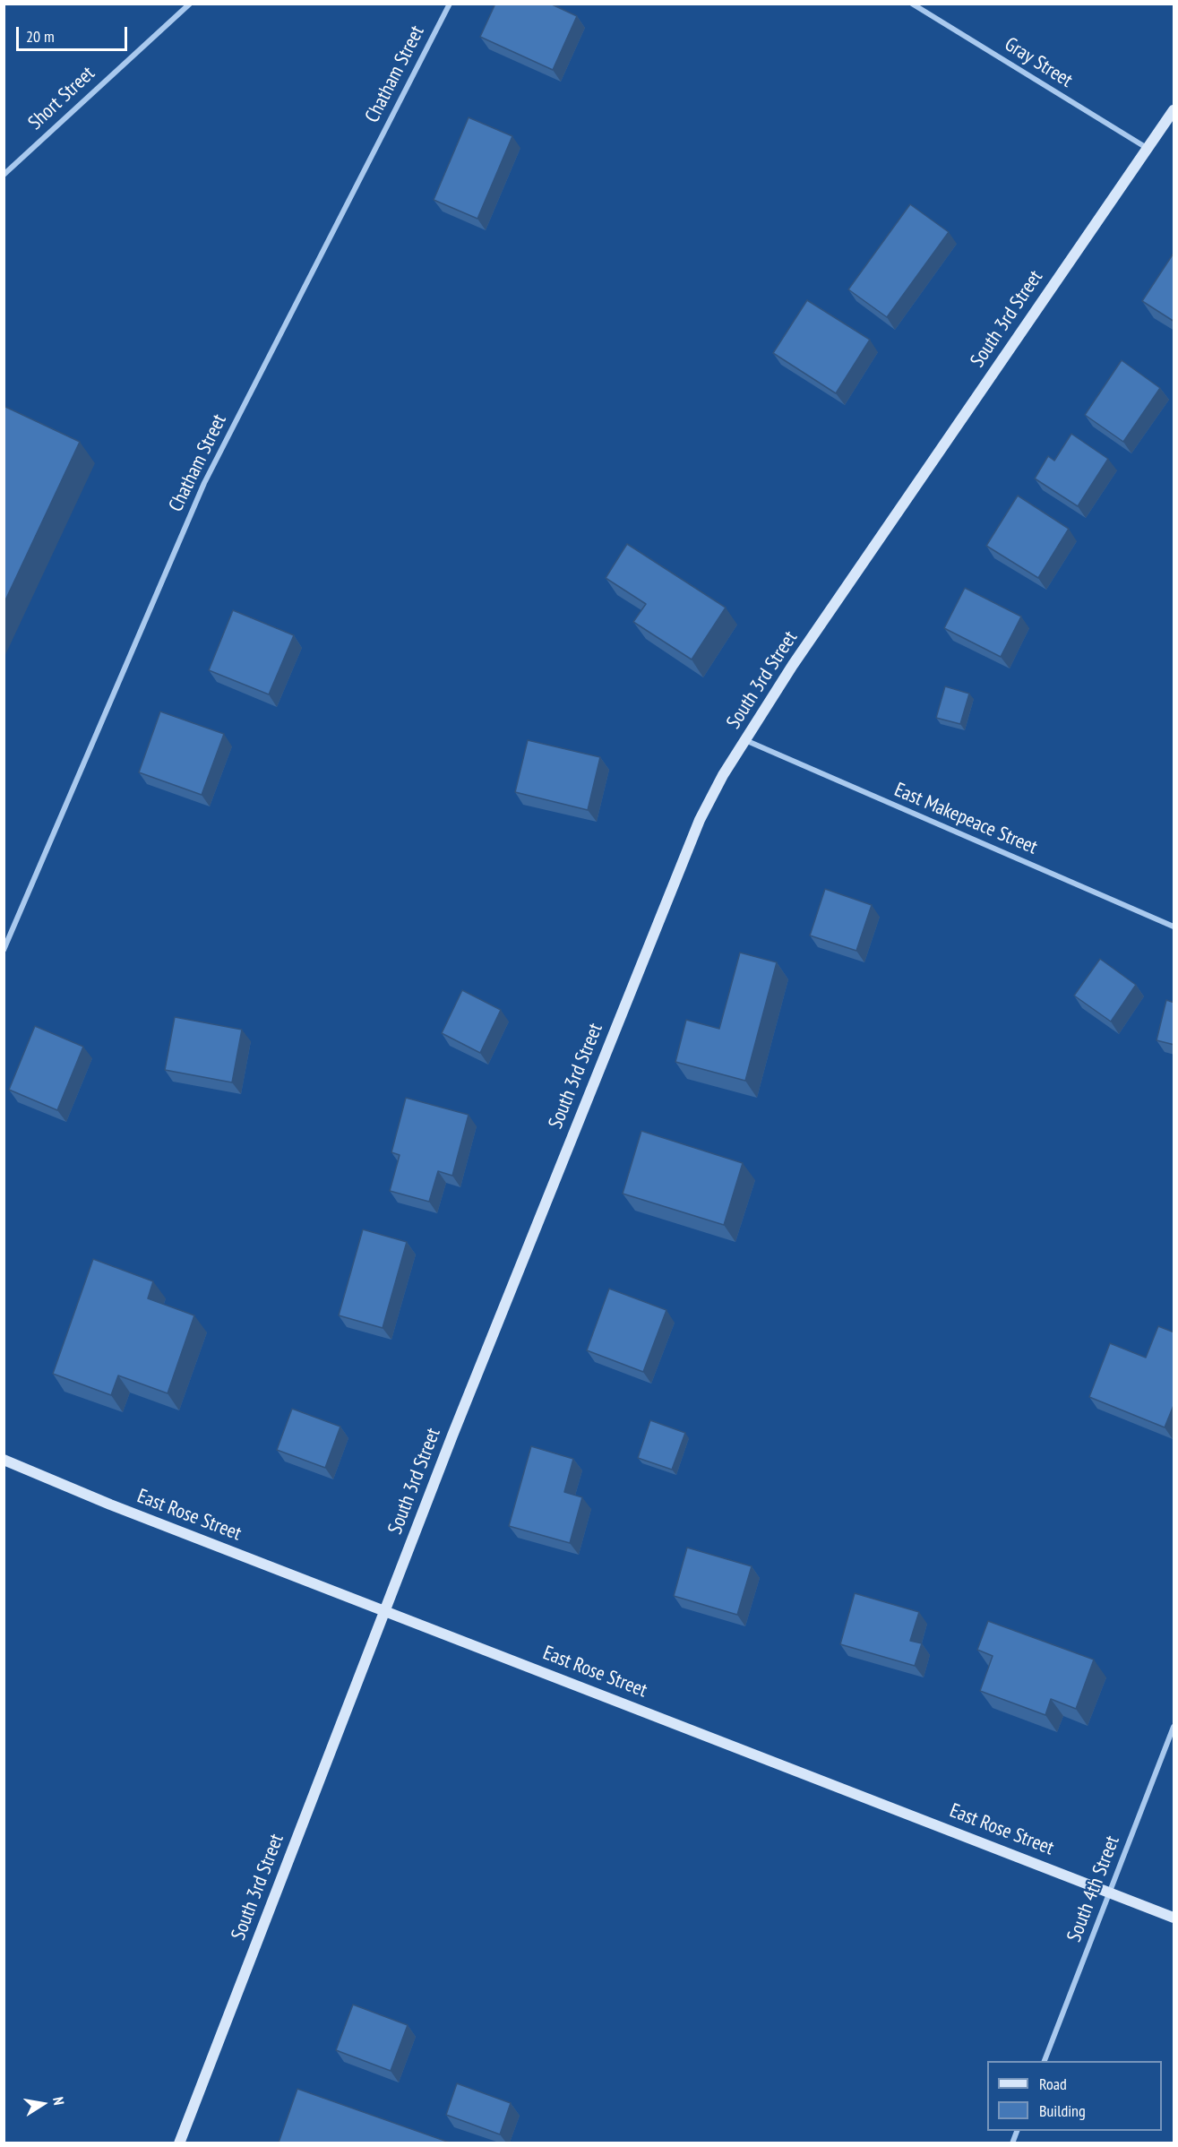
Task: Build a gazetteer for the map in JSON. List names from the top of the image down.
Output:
{
  "streets": {
    "street": [
      "Gray Street",
      "Chatham Street",
      "Short Street",
      "South 3rd Street",
      "East Makepeace Street",
      "East Rose Street",
      "South 4th Street"
    ]
  },
  "crossings": [
    ["Gray Street", "South 3rd Street"],
    ["South 3rd Street", "East Makepeace Street"],
    ["South 3rd Street", "East Rose Street"],
    ["East Rose Street", "South 4th Street"]
  ],
  "legend": ["Road", "Building"],
  "scale_bar": "20 m",
  "north": "right"
}
